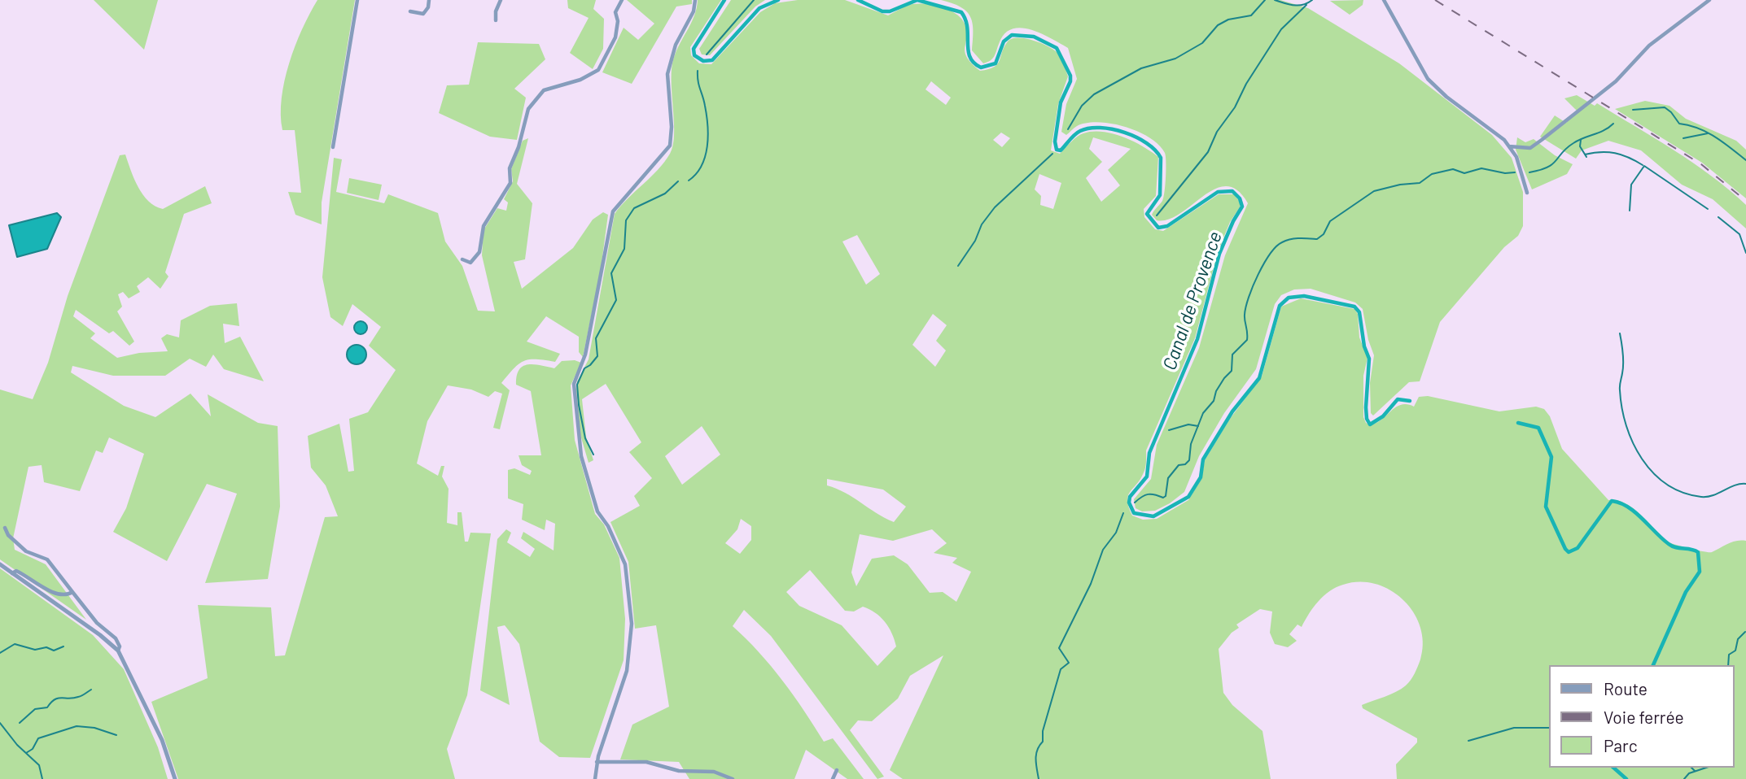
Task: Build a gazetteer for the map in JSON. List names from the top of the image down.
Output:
{
  "water": ["Canal de Provence"],
  "legend": ["Route", "Voie ferrée", "Parc"]
}
